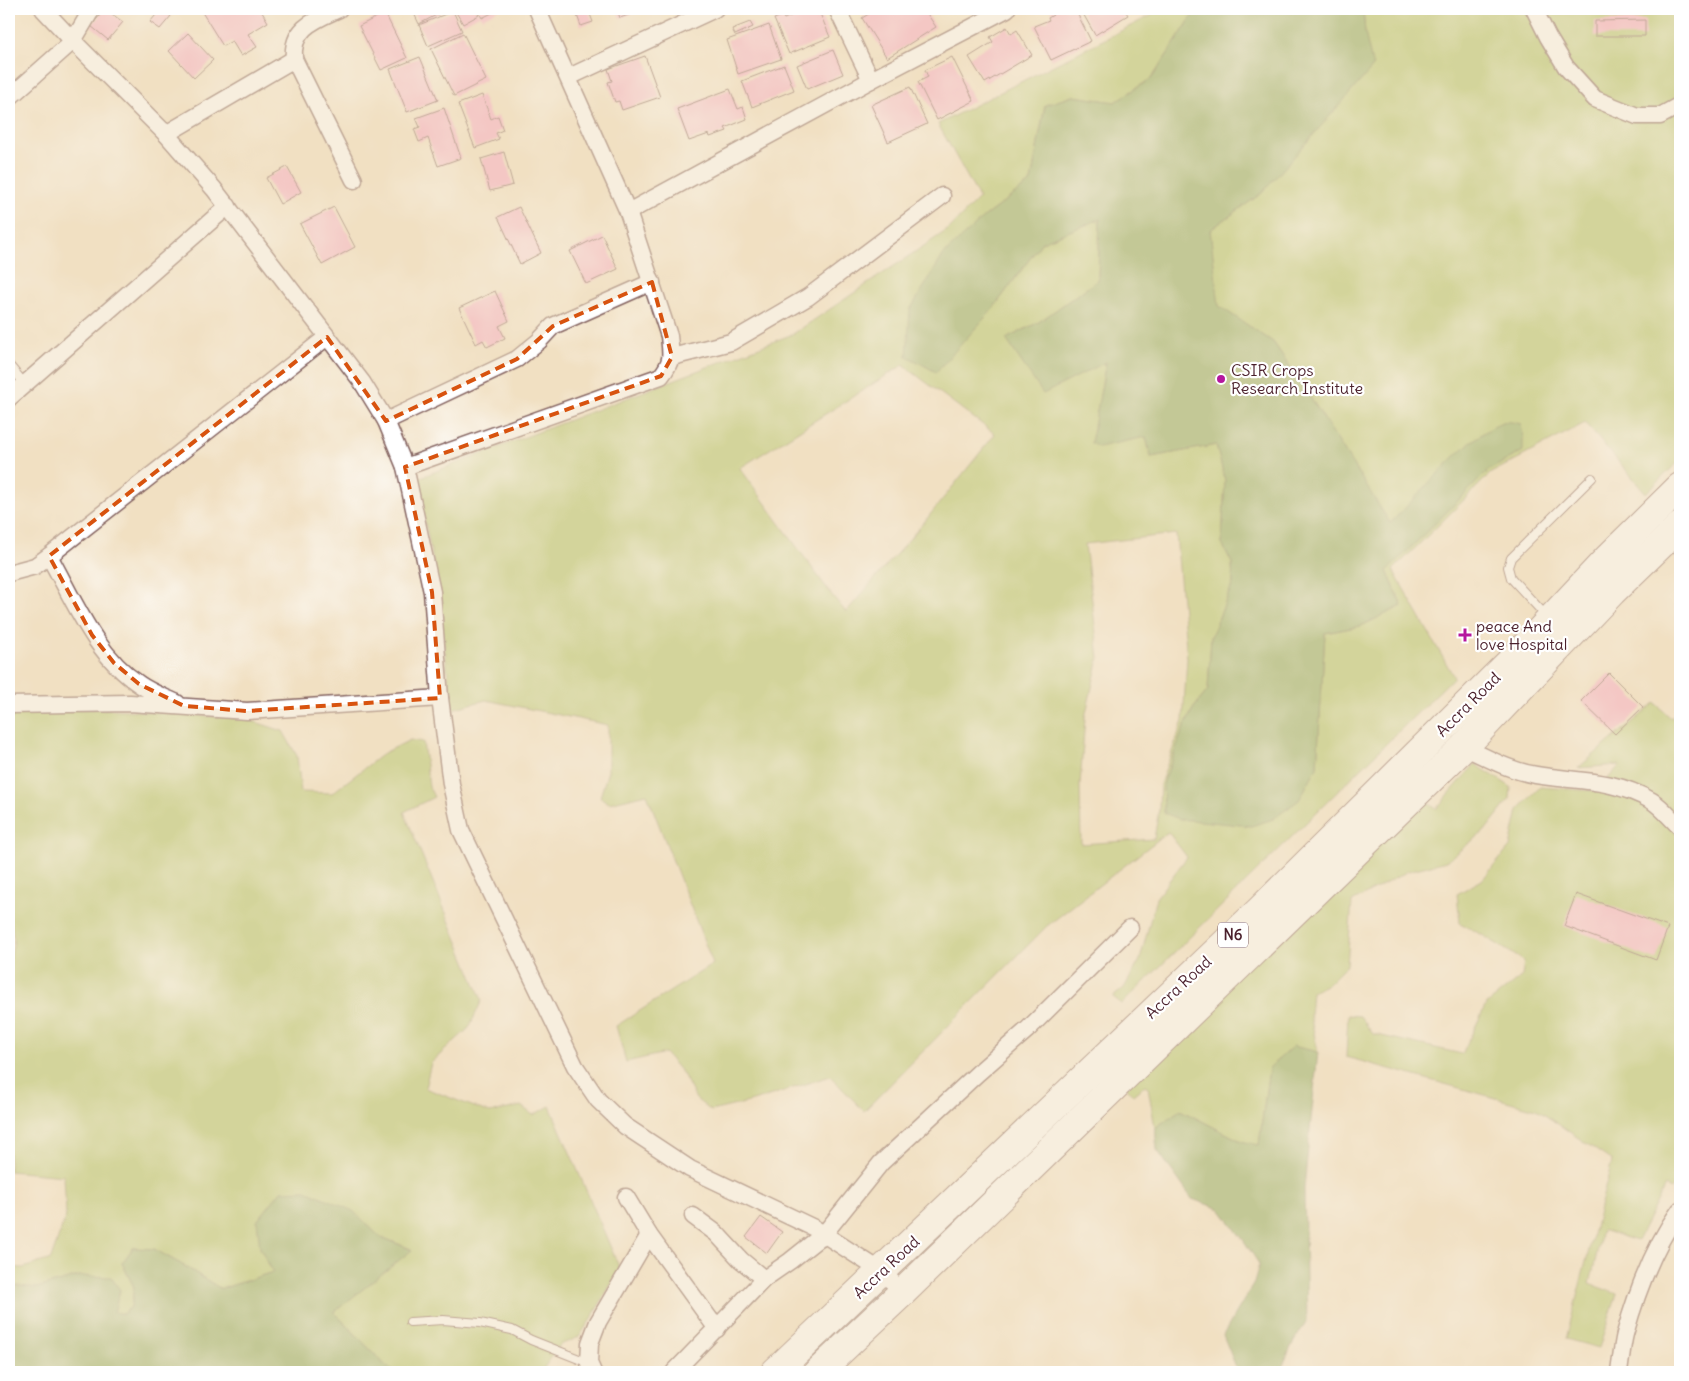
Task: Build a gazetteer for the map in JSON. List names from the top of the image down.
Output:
{
  "streets": {
    "highway": ["Accra Road", "N6"]
  },
  "places": {
    "other": ["CSIR Crops Research Institute"],
    "health": ["peace And love Hospital"]
  }
}
